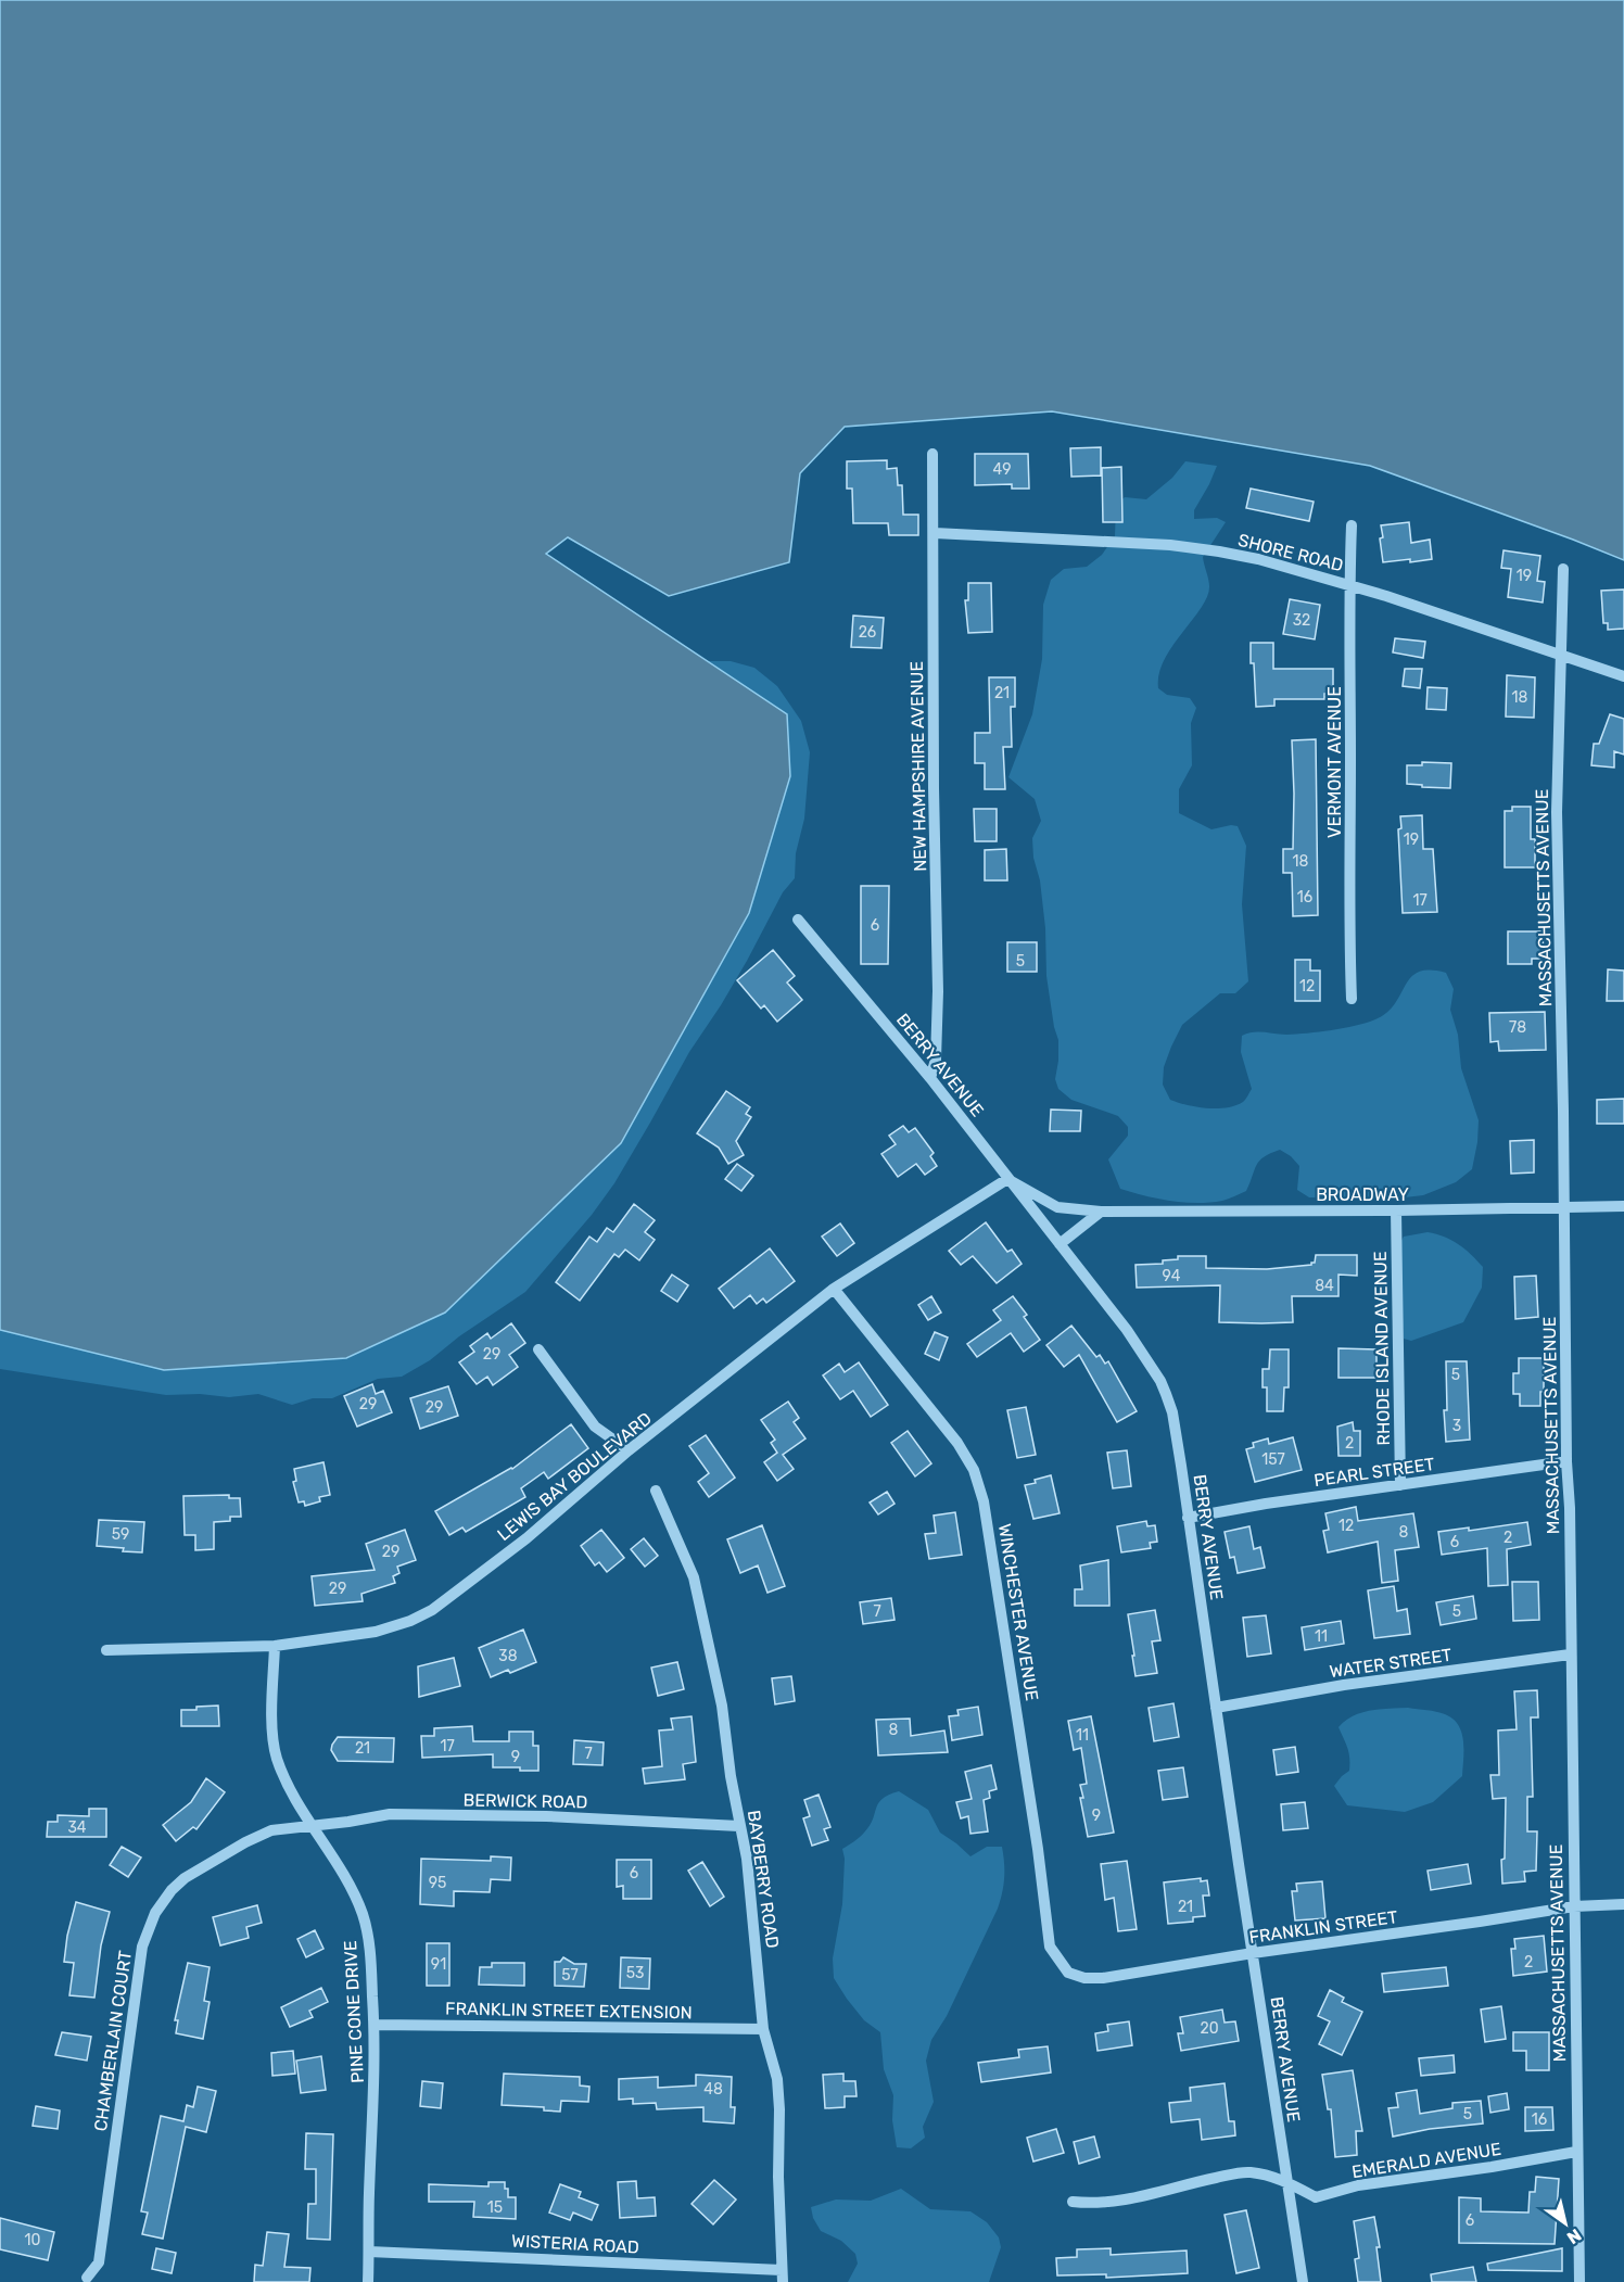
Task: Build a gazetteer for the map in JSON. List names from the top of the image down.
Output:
{
  "streets": {
    "street": [
      "SHORE ROAD",
      "VERMONT AVENUE",
      "NEW HAMPSHIRE AVENUE",
      "MASSACHUSETTS AVENUE",
      "BERRY AVENUE",
      "BROADWAY",
      "RHODE ISLAND AVENUE",
      "PEARL STREET",
      "LEWIS BAY BOULEVARD",
      "WINCHESTER AVENUE",
      "WATER STREET",
      "BERWICK ROAD",
      "BAYBERRY ROAD",
      "FRANKLIN STREET",
      "FRANKLIN STREET EXTENSION",
      "PINE CONE DRIVE",
      "CHAMBERLAIN COURT",
      "EMERALD AVENUE",
      "WISTERIA ROAD"
    ]
  },
  "crossings": [
    ["SHORE ROAD", "VERMONT AVENUE"],
    ["SHORE ROAD", "NEW HAMPSHIRE AVENUE"],
    ["SHORE ROAD", "MASSACHUSETTS AVENUE"],
    ["NEW HAMPSHIRE AVENUE", "BERRY AVENUE"],
    ["MASSACHUSETTS AVENUE", "BROADWAY"],
    ["MASSACHUSETTS AVENUE", "PEARL STREET"],
    ["MASSACHUSETTS AVENUE", "WATER STREET"],
    ["MASSACHUSETTS AVENUE", "FRANKLIN STREET"],
    ["MASSACHUSETTS AVENUE", "EMERALD AVENUE"],
    ["BERRY AVENUE", "BROADWAY"],
    ["BERRY AVENUE", "PEARL STREET"],
    ["BERRY AVENUE", "LEWIS BAY BOULEVARD"],
    ["BERRY AVENUE", "WATER STREET"],
    ["BERRY AVENUE", "FRANKLIN STREET"],
    ["BERRY AVENUE", "EMERALD AVENUE"],
    ["BROADWAY", "RHODE ISLAND AVENUE"],
    ["BROADWAY", "LEWIS BAY BOULEVARD"],
    ["RHODE ISLAND AVENUE", "PEARL STREET"],
    ["LEWIS BAY BOULEVARD", "WINCHESTER AVENUE"],
    ["LEWIS BAY BOULEVARD", "PINE CONE DRIVE"],
    ["WINCHESTER AVENUE", "FRANKLIN STREET"],
    ["BERWICK ROAD", "BAYBERRY ROAD"],
    ["BERWICK ROAD", "PINE CONE DRIVE"],
    ["BERWICK ROAD", "CHAMBERLAIN COURT"],
    ["BAYBERRY ROAD", "FRANKLIN STREET EXTENSION"],
    ["BAYBERRY ROAD", "WISTERIA ROAD"],
    ["FRANKLIN STREET EXTENSION", "PINE CONE DRIVE"],
    ["PINE CONE DRIVE", "CHAMBERLAIN COURT"],
    ["PINE CONE DRIVE", "WISTERIA ROAD"]
  ],
  "house_numbers": [
    "49",
    "19",
    "32",
    "26",
    "21",
    "18",
    "19",
    "18",
    "16",
    "17",
    "6",
    "5",
    "12",
    "78",
    "94",
    "84",
    "29",
    "5",
    "29",
    "29",
    "3",
    "2",
    "157",
    "12",
    "8",
    "59",
    "2",
    "6",
    "29",
    "29",
    "7",
    "5",
    "11",
    "38",
    "8",
    "11",
    "17",
    "21",
    "7",
    "9",
    "9",
    "34",
    "6",
    "95",
    "21",
    "2",
    "91",
    "53",
    "57",
    "20",
    "48",
    "5",
    "16",
    "15",
    "6",
    "10"
  ],
  "north": "bottom right"
}
